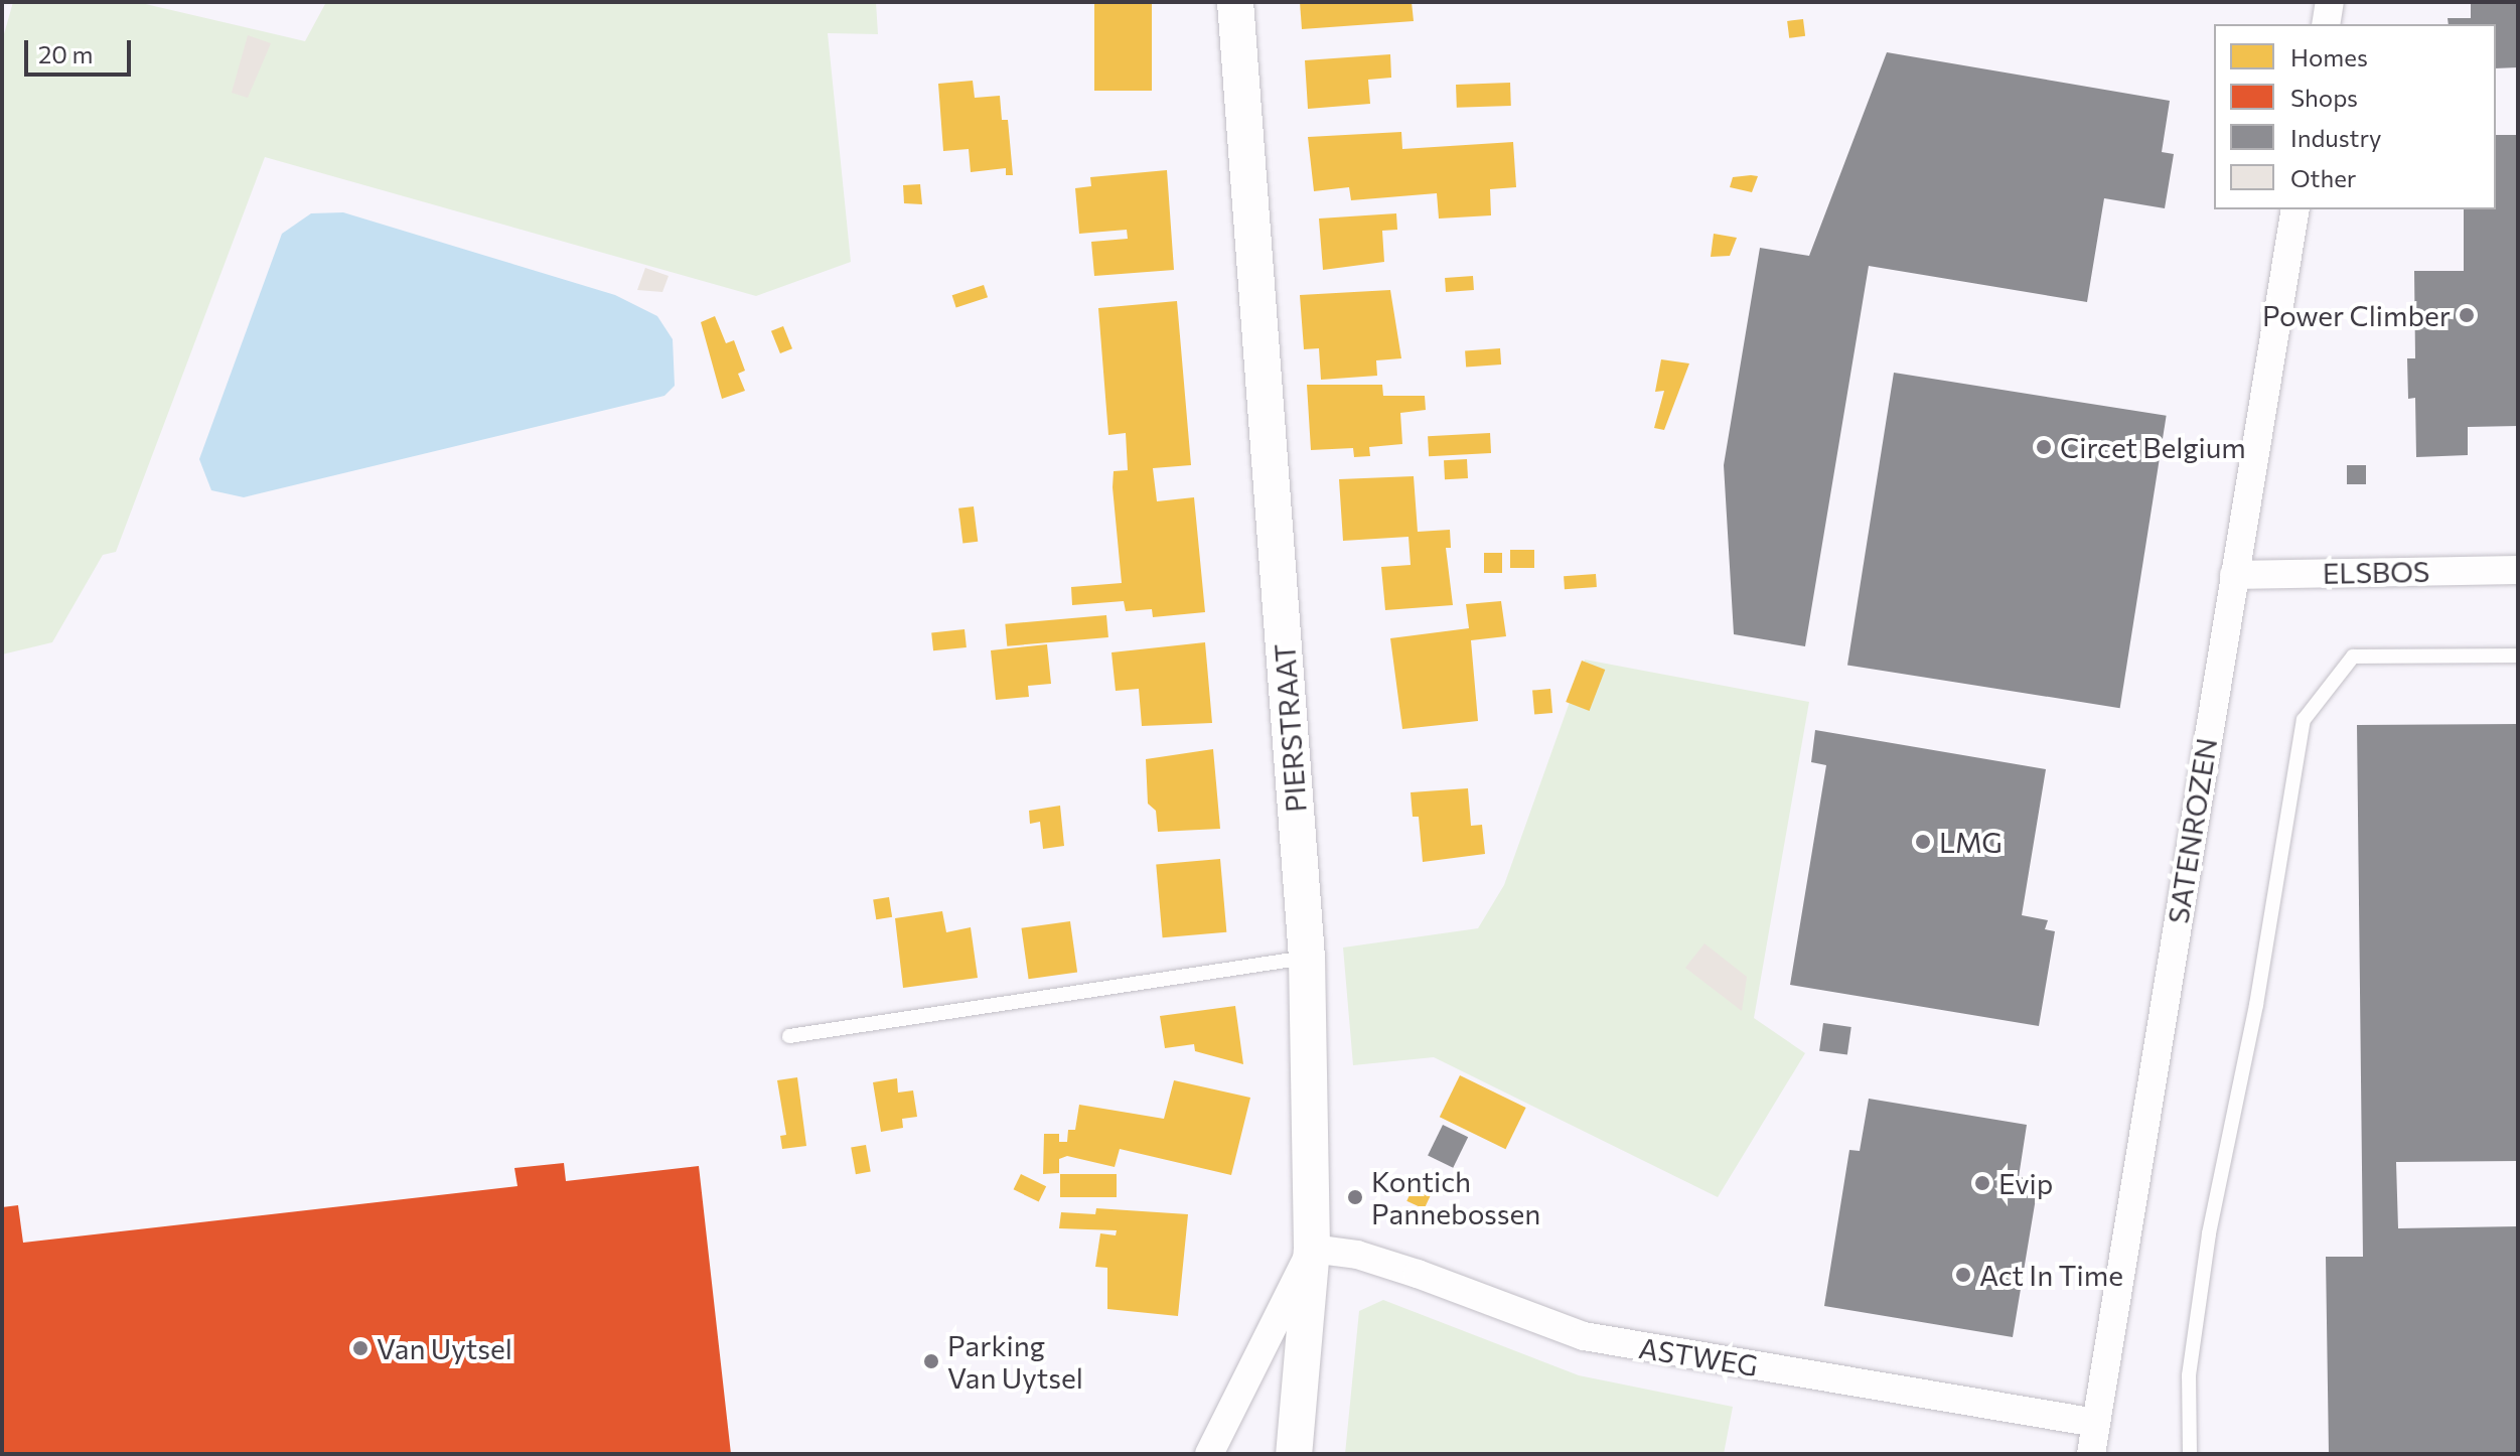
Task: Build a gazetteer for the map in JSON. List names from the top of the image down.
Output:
{
  "streets": {
    "street": [
      "ELSBOS",
      "PIERSTRAAT",
      "SATENROZEN",
      "ASTWEG"
    ]
  },
  "crossings": [
    ["ELSBOS", "SATENROZEN"],
    ["PIERSTRAAT", "ASTWEG"],
    ["SATENROZEN", "ASTWEG"]
  ],
  "places": [
    "Power Climber",
    "Circet Belgium",
    "LMG",
    "Evip",
    "Kontich Pannebossen",
    "Act In Time",
    "Van Uytsel",
    "Parking Van Uytsel"
  ],
  "legend": [
    "Homes",
    "Shops",
    "Industry",
    "Other"
  ],
  "scale_bar": "20 m"
}
